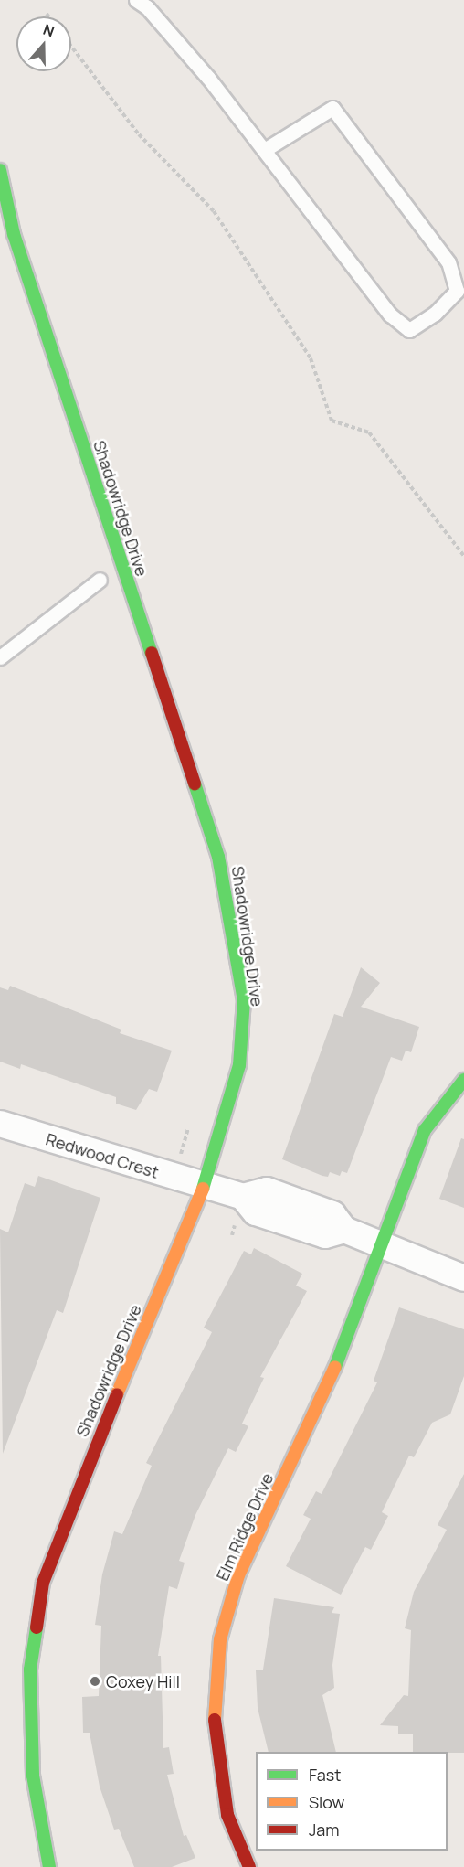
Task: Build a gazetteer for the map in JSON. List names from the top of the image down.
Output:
{
  "streets": {
    "street": ["Shadowridge Drive", "Redwood Crest", "Elm Ridge Drive"]
  },
  "crossings": [
    ["Shadowridge Drive", "Redwood Crest"],
    ["Redwood Crest", "Elm Ridge Drive"]
  ],
  "places": ["Coxey Hill"],
  "legend": ["Fast", "Slow", "Jam"],
  "north": "top"
}
